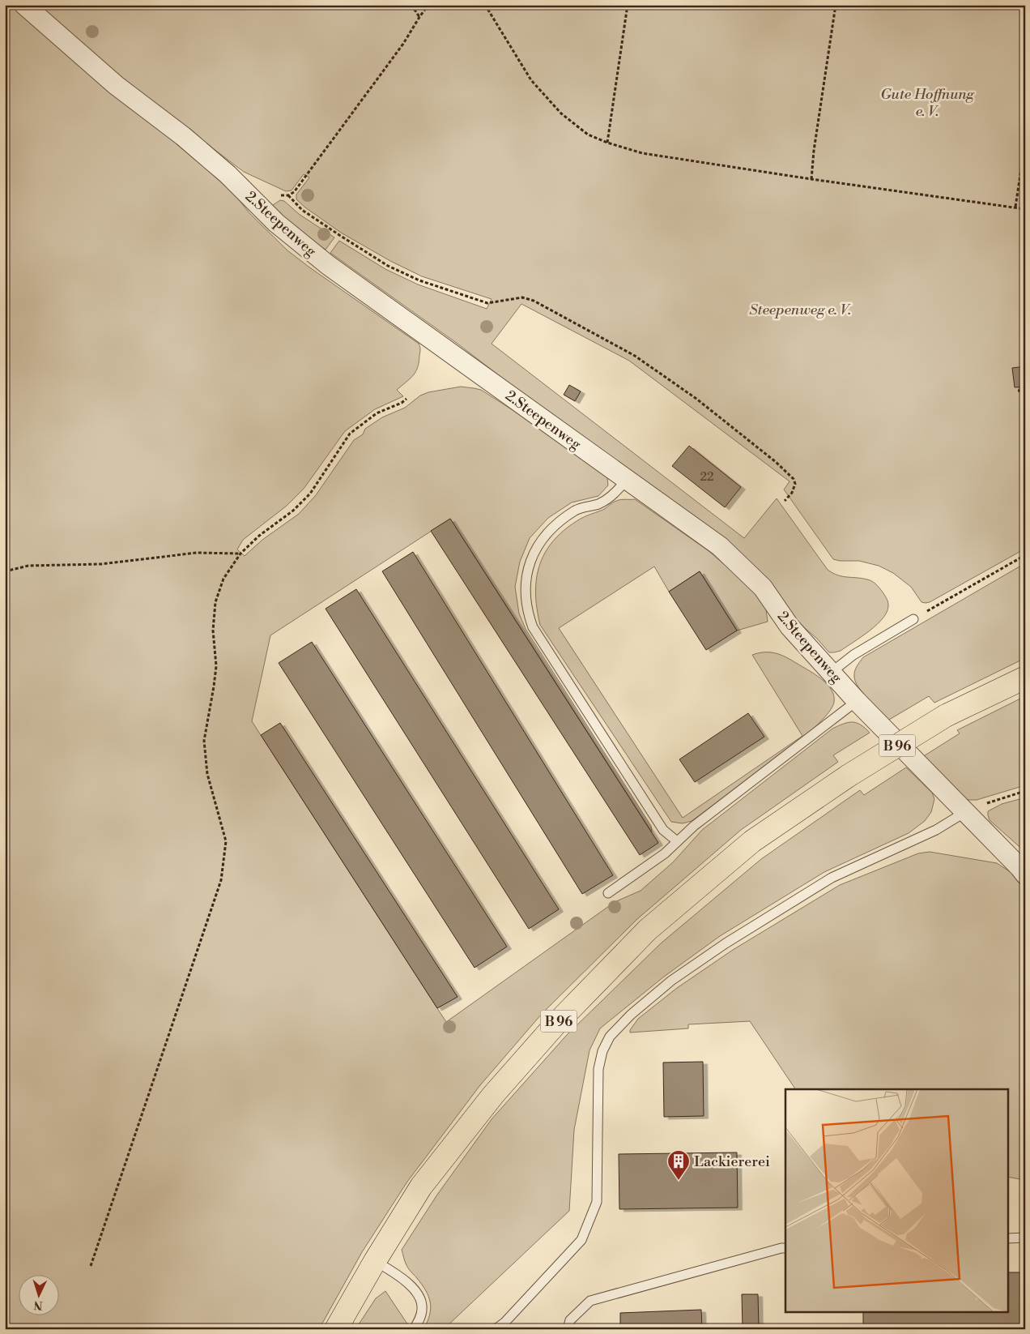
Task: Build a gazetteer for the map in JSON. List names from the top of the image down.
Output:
{
  "streets": {
    "main road": ["B 96"],
    "street": ["2.Steepenweg"]
  },
  "parks": ["Gute Hoffnung e. V.", "Steepenweg e. V."],
  "places": {
    "building": ["Lackiererei"]
  },
  "house_numbers": ["22"],
  "north": "bottom"
}
